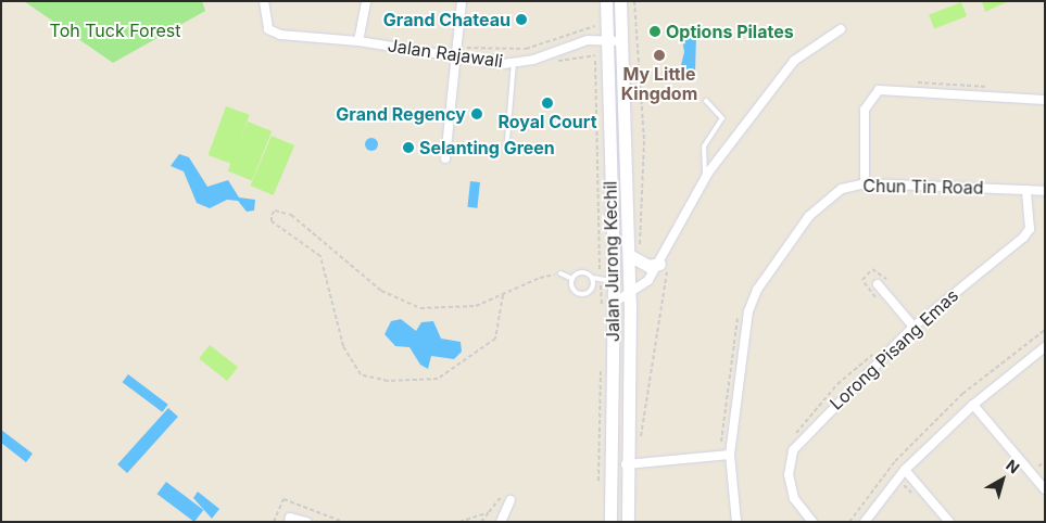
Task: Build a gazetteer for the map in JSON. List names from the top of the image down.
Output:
{
  "streets": {
    "main road": ["Jalan Jurong Kechil"],
    "street": ["Jalan Rajawali", "Chun Tin Road", "Lorong Pisang Emas"]
  },
  "crossings": [
    ["Jalan Rajawali", "Jalan Jurong Kechil"],
    ["Chun Tin Road", "Lorong Pisang Emas"]
  ],
  "parks": ["Toh Tuck Forest"],
  "places": [
    "Grand Chateau",
    "Options Pilates",
    "My Little Kingdom",
    "Royal Court",
    "Grand Regency",
    "Selanting Green"
  ],
  "north": "top right"
}
